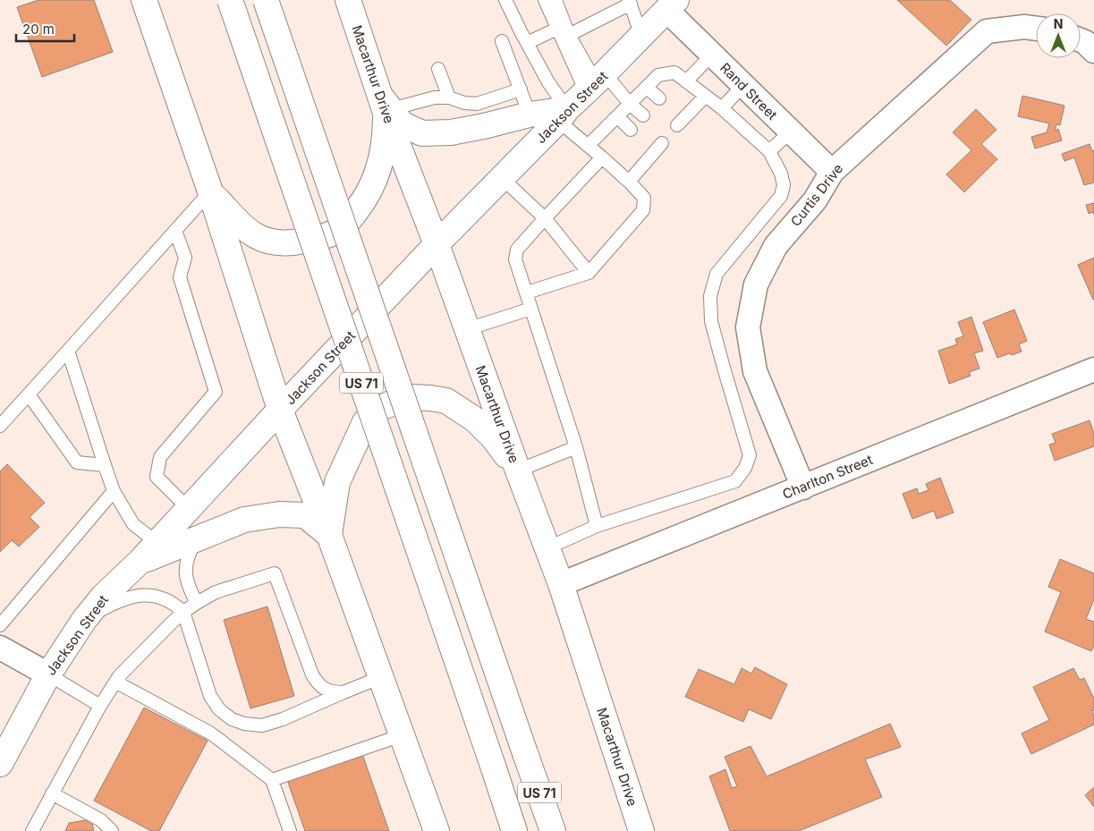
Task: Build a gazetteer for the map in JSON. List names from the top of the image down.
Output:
{
  "streets": {
    "main road": ["Macarthur Drive", "Jackson Street", "US 71"],
    "street": ["Rand Street", "Curtis Drive", "Charlton Street"]
  },
  "crossings": [
    ["Macarthur Drive", "Jackson Street"],
    ["Macarthur Drive", "Charlton Street"],
    ["Rand Street", "Jackson Street"],
    ["Rand Street", "Curtis Drive"],
    ["Curtis Drive", "Charlton Street"]
  ],
  "scale_bar": "20 m",
  "north": "top"
}
